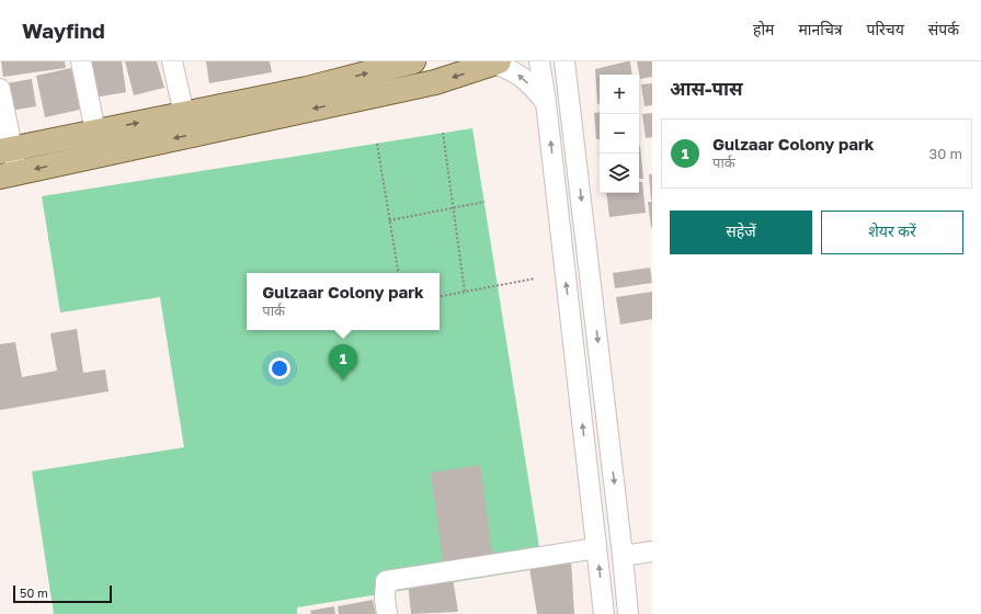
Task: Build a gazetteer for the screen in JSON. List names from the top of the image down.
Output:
{
  "scale_bar": "50 m",
  "page": {
    "header": "Wayfind",
    "nav": [
      "होम",
      "मानचित्र",
      "परिचय",
      "संपर्क"
    ],
    "heading": "आस-पास",
    "map_buttons": ["+", "−"],
    "list": [
      {
        "mark": "1",
        "name": "Gulzaar Colony park",
        "note": "पार्क",
        "value": "30 m"
      }
    ],
    "buttons": ["सहेजें", "शेयर करें"],
    "popup": ["Gulzaar Colony park", "पार्क"],
    "pins": "1",
    "scale": "50 m"
  }
}
